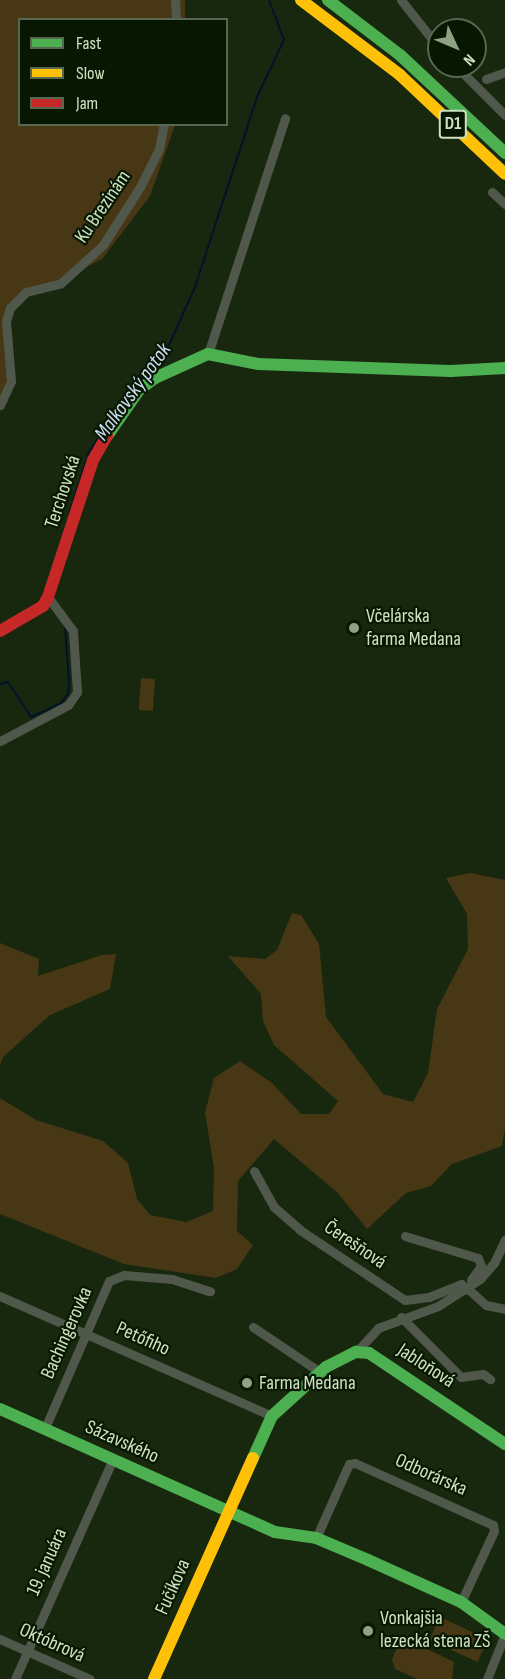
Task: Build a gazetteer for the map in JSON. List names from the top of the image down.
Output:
{
  "streets": {
    "main road": [
      "D1",
      "Terchovská",
      "Jabloňová",
      "Sázavského",
      "Fučíkova"
    ],
    "street": [
      "Ku Brezinám",
      "Čerešňová",
      "Bachingerovka",
      "Petőfiho",
      "Odborárska",
      "19. januára",
      "Októbrová"
    ]
  },
  "crossings": [
    ["Čerešňová", "Jabloňová"],
    ["Bachingerovka", "Petőfiho"],
    ["Bachingerovka", "Sázavského"],
    ["Sázavského", "19. januára"],
    ["Sázavského", "Fučíkova"],
    ["19. januára", "Októbrová"]
  ],
  "water": ["Malkovský potok"],
  "places": ["Včelárska farma Medana", "Farma Medana", "Vonkajšia lezecká stena ZŠ"],
  "legend": ["Fast", "Slow", "Jam"],
  "north": "bottom right"
}
